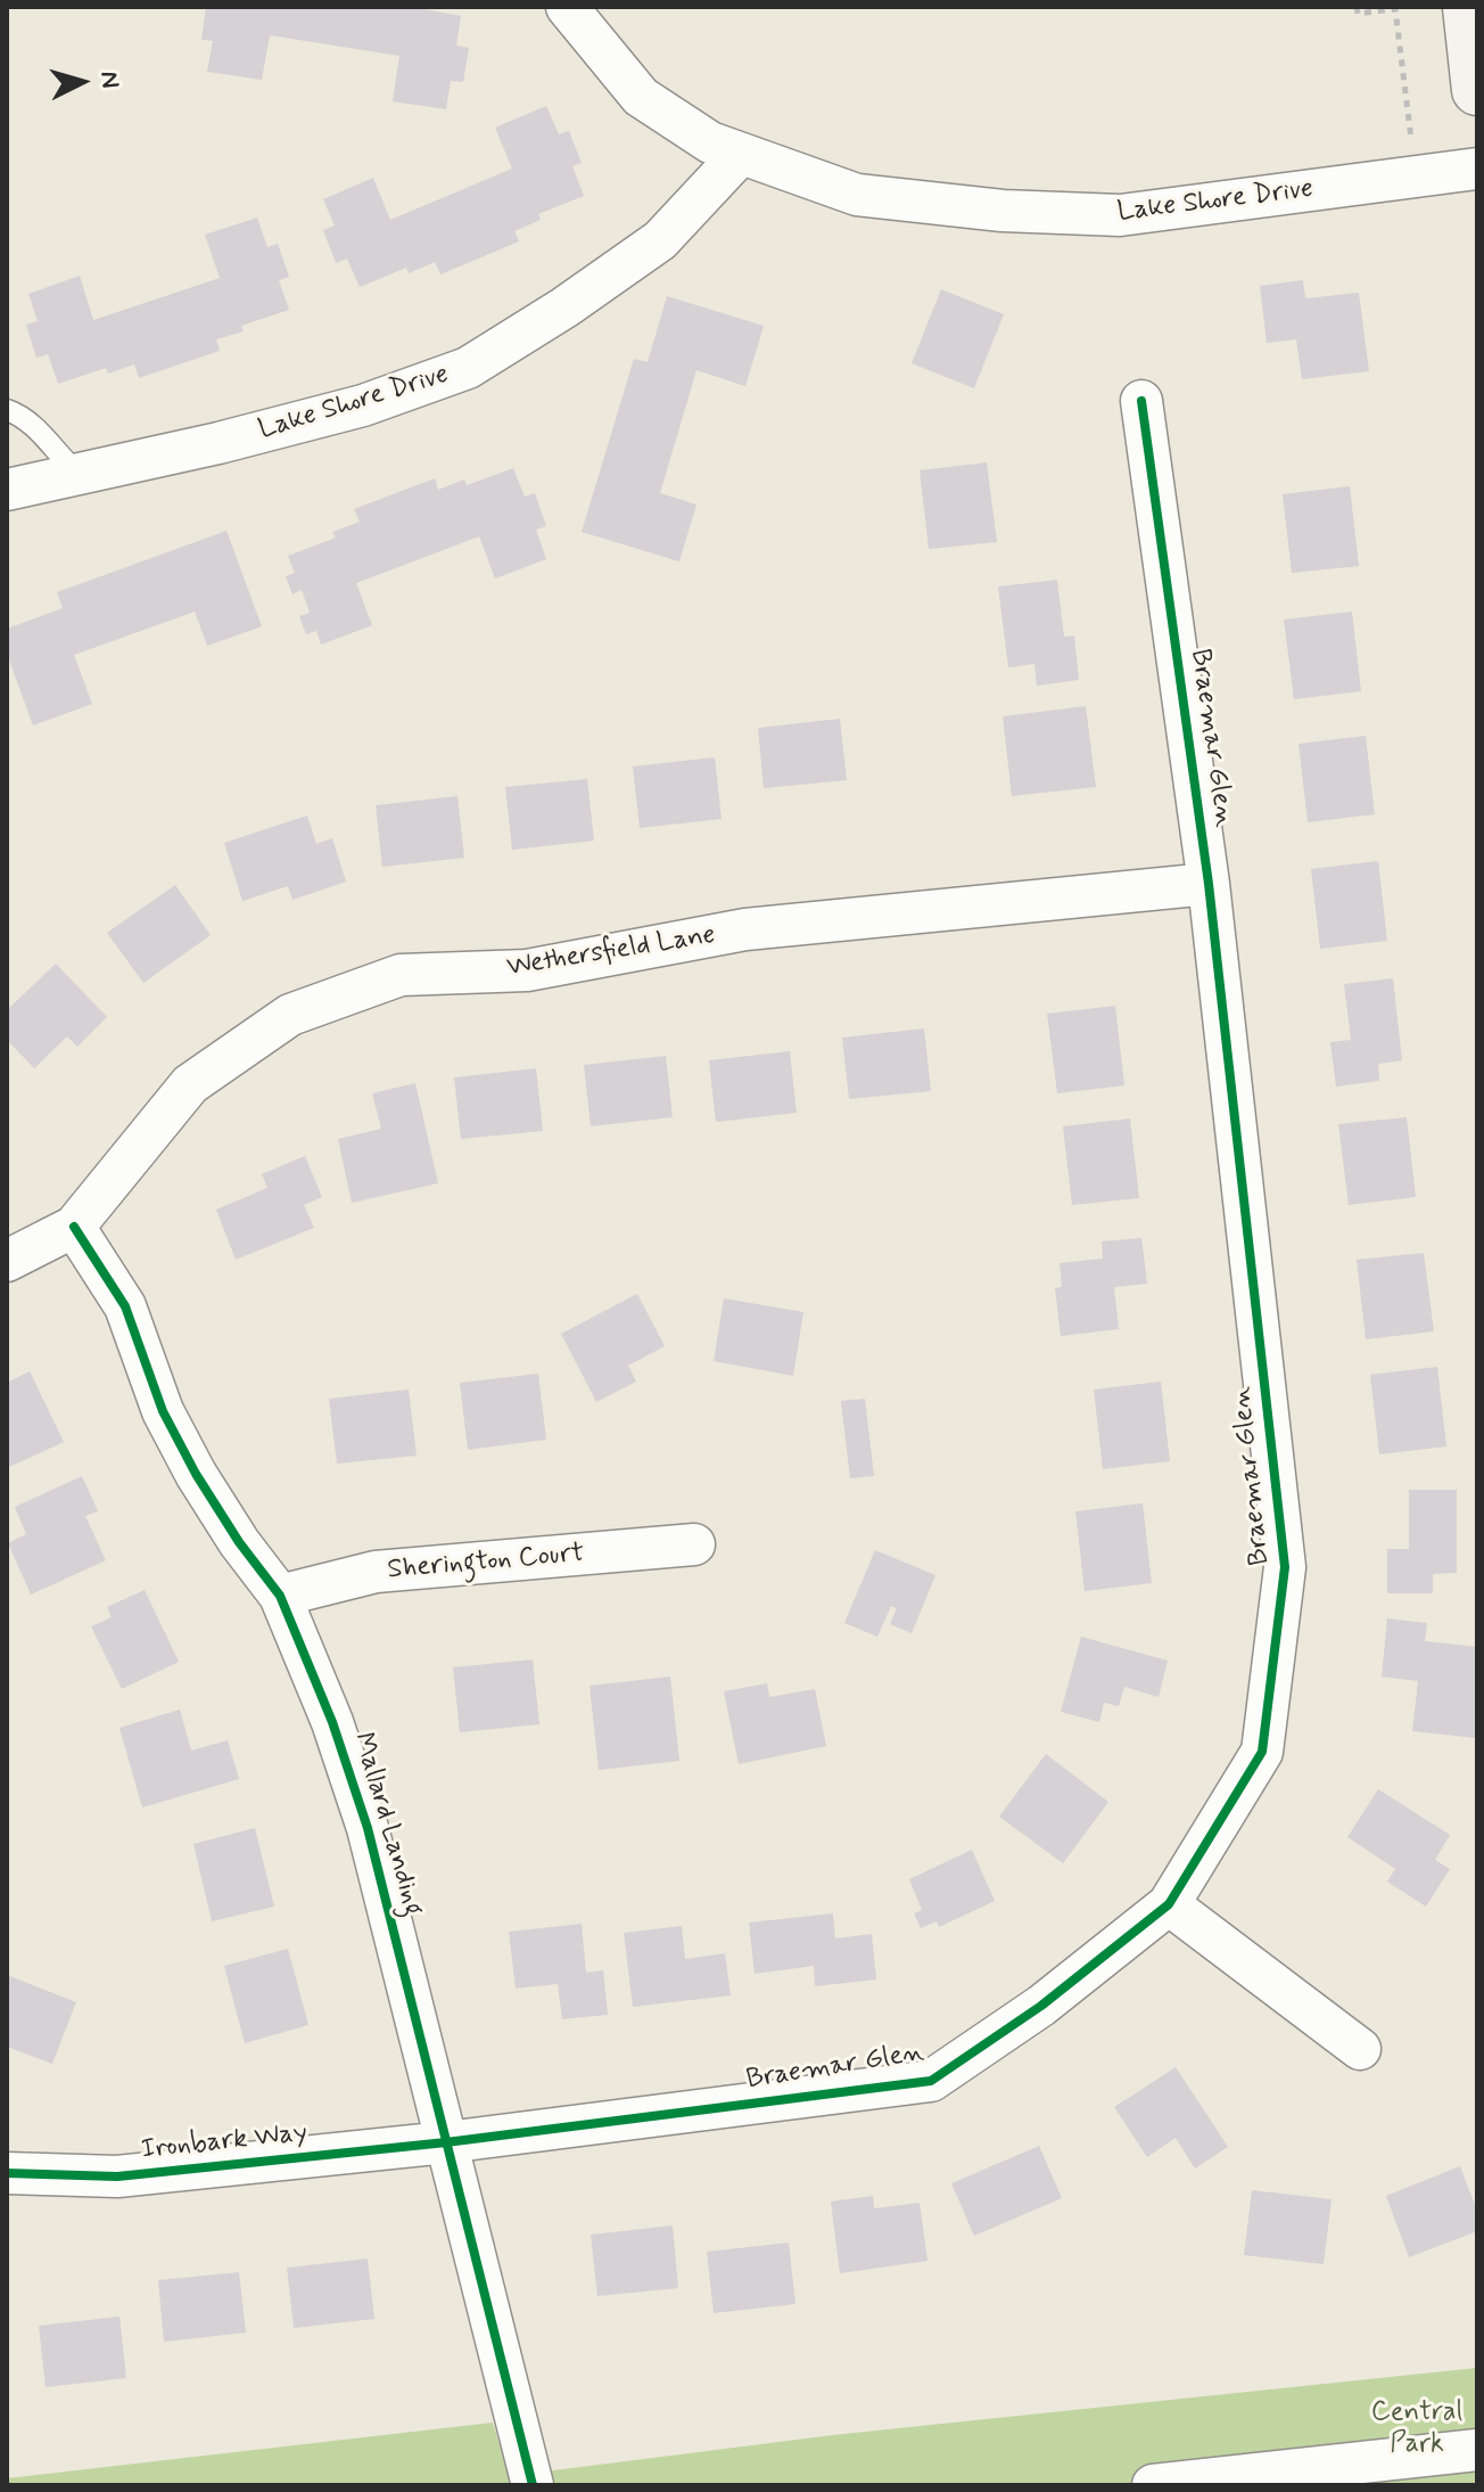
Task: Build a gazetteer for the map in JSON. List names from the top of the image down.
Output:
{
  "streets": {
    "street": [
      "Lake Shore Drive",
      "Braemar Glen",
      "Wethersfield Lane",
      "Sherington Court",
      "Mallard Landing",
      "Ironbark Way"
    ]
  },
  "crossings": [
    ["Braemar Glen", "Wethersfield Lane"],
    ["Braemar Glen", "Mallard Landing"],
    ["Braemar Glen", "Ironbark Way"],
    ["Wethersfield Lane", "Mallard Landing"],
    ["Sherington Court", "Mallard Landing"],
    ["Mallard Landing", "Ironbark Way"]
  ],
  "parks": ["Central Park"],
  "north": "right"
}
